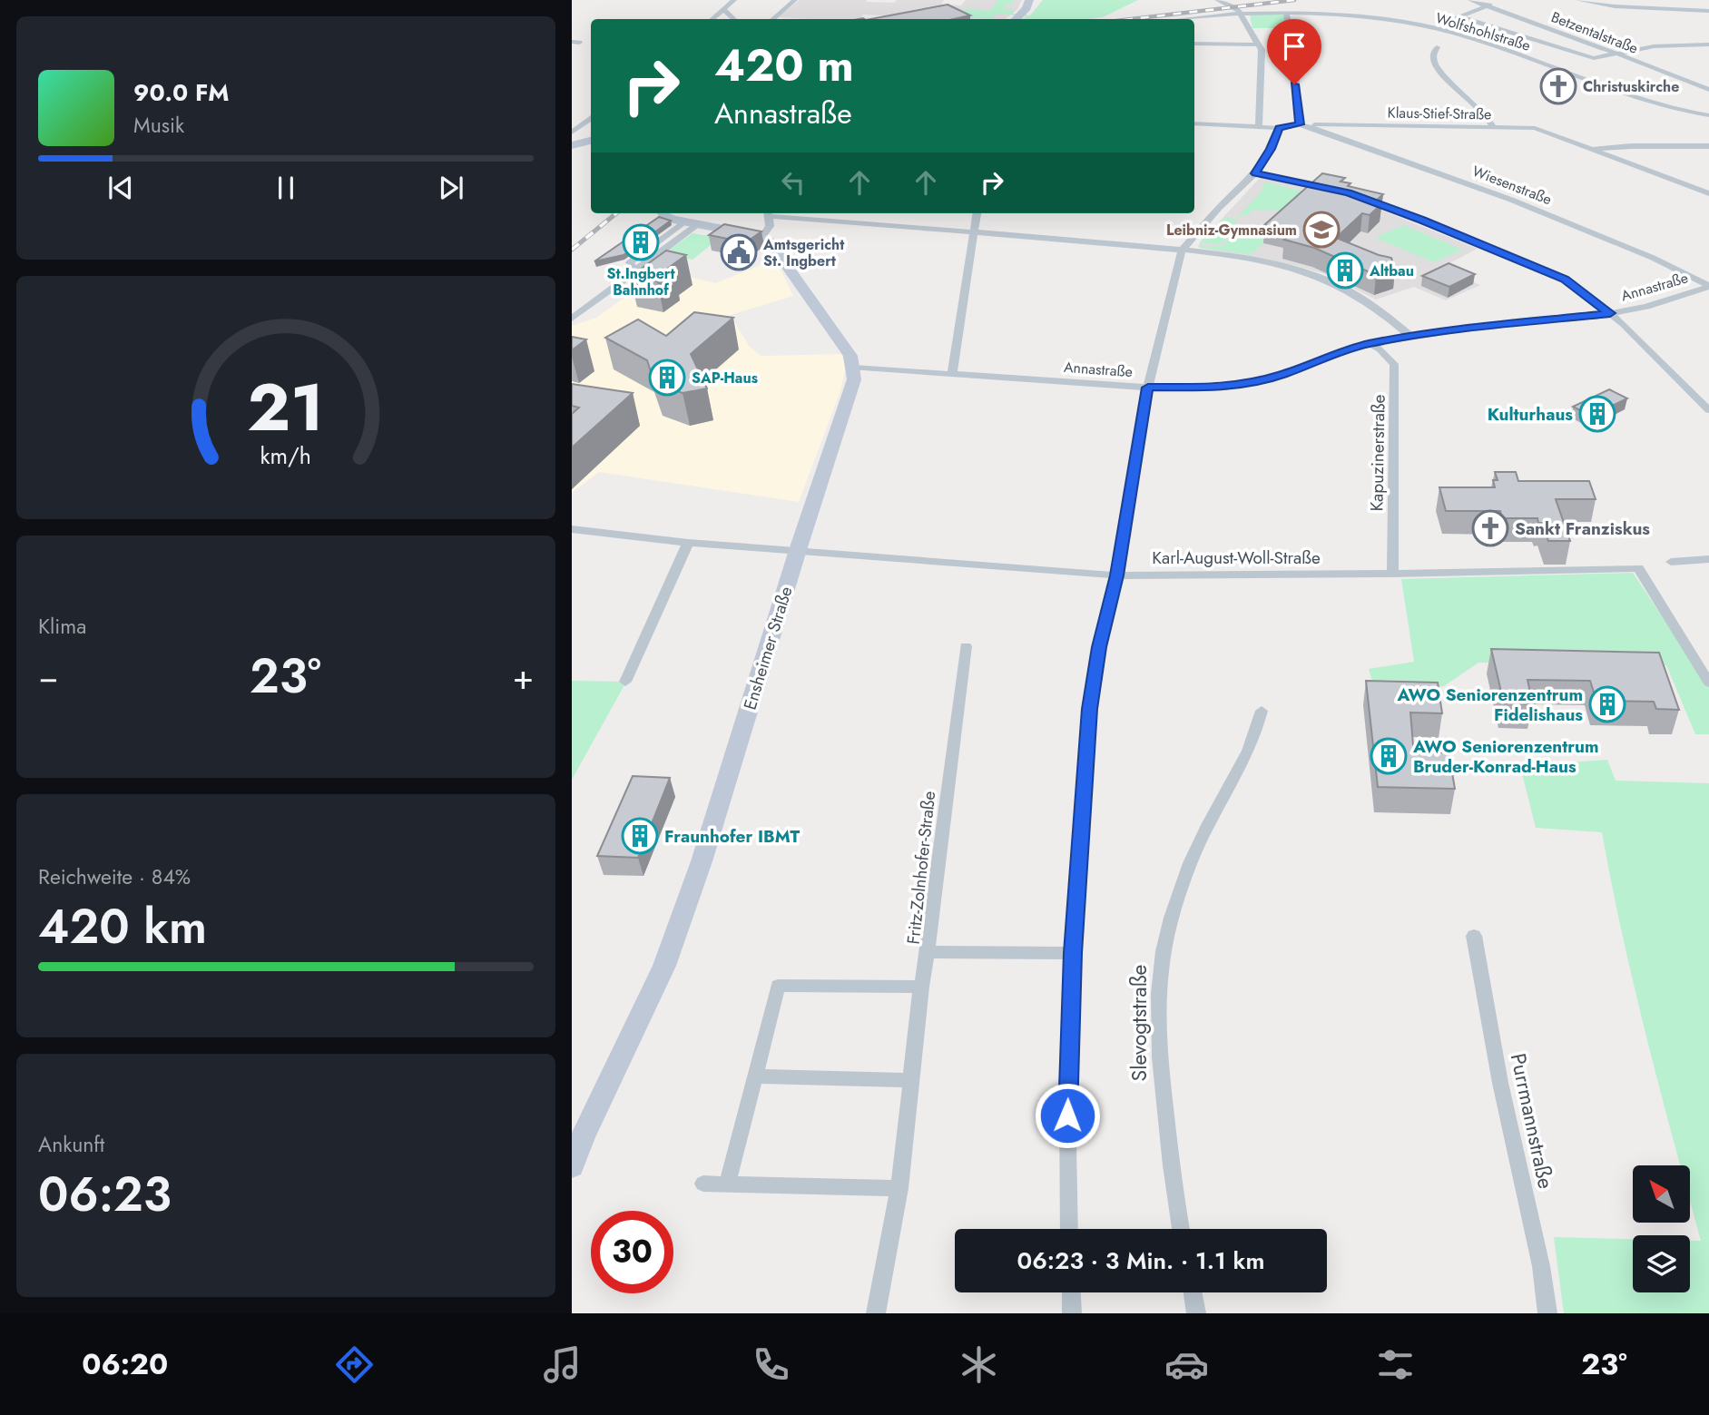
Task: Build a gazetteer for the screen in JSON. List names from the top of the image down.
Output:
{
  "streets": {
    "main road": ["Ensheimer Straße"],
    "street": [
      "Wolfshohlstraße",
      "Betzentalstraße",
      "Klaus-Stief-Straße",
      "Wiesenstraße",
      "Annastraße",
      "Kapuzinerstraße",
      "Karl-August-Woll-Straße",
      "Fritz-Zolnhofer-Straße",
      "Slevogtstraße",
      "Purrmannstraße"
    ]
  },
  "crossings": [
    ["Klaus-Stief-Straße", "Wiesenstraße"],
    ["Wiesenstraße", "Annastraße"],
    ["Annastraße", "Kapuzinerstraße"],
    ["Annastraße", "Ensheimer Straße"],
    ["Kapuzinerstraße", "Karl-August-Woll-Straße"],
    ["Karl-August-Woll-Straße", "Ensheimer Straße"]
  ],
  "places": {
    "church": ["Christuskirche", "Sankt Franziskus"],
    "school or university": ["Leibniz-Gymnasium"],
    "building": [
      "St.Ingbert Bahnhof",
      "Altbau",
      "SAP-Haus",
      "Kulturhaus",
      "AWO Seniorenzentrum Fidelishaus",
      "AWO Seniorenzentrum Bruder-Konrad-Haus",
      "Fraunhofer IBMT"
    ],
    "public building": ["Amtsgericht St. Ingbert"]
  },
  "north": "top left",
  "page": {
    "turn": ["420 m", "Annastraße"],
    "song": ["90.0 FM", "Musik"],
    "tile": [
      "Klima",
      ["Reichweite · 84%", "420 km"],
      ["Ankunft", "06:23"]
    ],
    "heat": ["−", "23°", "+"],
    "limit": "30",
    "trip": "06:23 · 3 Min. · 1.1 km",
    "tabs": ["06:20", "23°"],
    "gauge": ["21", "km/h"]
  }
}
